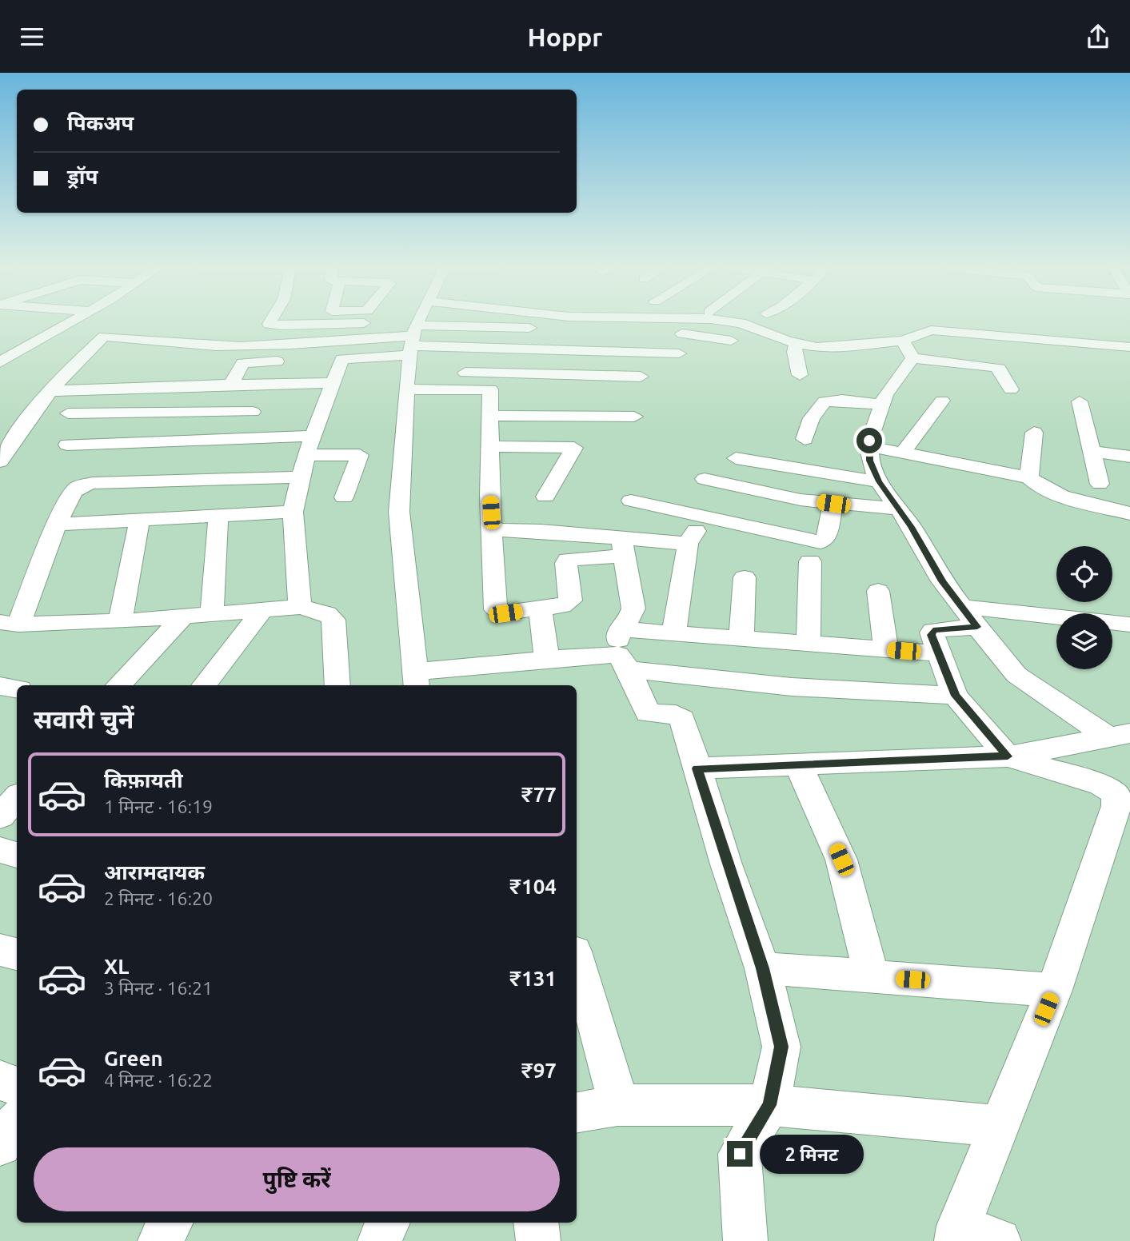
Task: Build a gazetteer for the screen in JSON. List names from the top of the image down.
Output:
{
  "page": {
    "header": "Hoppr",
    "banner": ["पिकअप", "ड्रॉप"],
    "heading": "सवारी चुनें",
    "list": [
      {
        "name": "किफ़ायती",
        "note": "1 मिनट · 16:19",
        "value": "₹77"
      },
      {
        "name": "आरामदायक",
        "note": "2 मिनट · 16:20",
        "value": "₹104"
      },
      {
        "name": "XL",
        "note": "3 मिनट · 16:21",
        "value": "₹131"
      },
      {
        "name": "Green",
        "note": "4 मिनट · 16:22",
        "value": "₹97"
      }
    ],
    "bubble": "2 मिनट",
    "buttons": "पुष्टि करें"
  }
}
